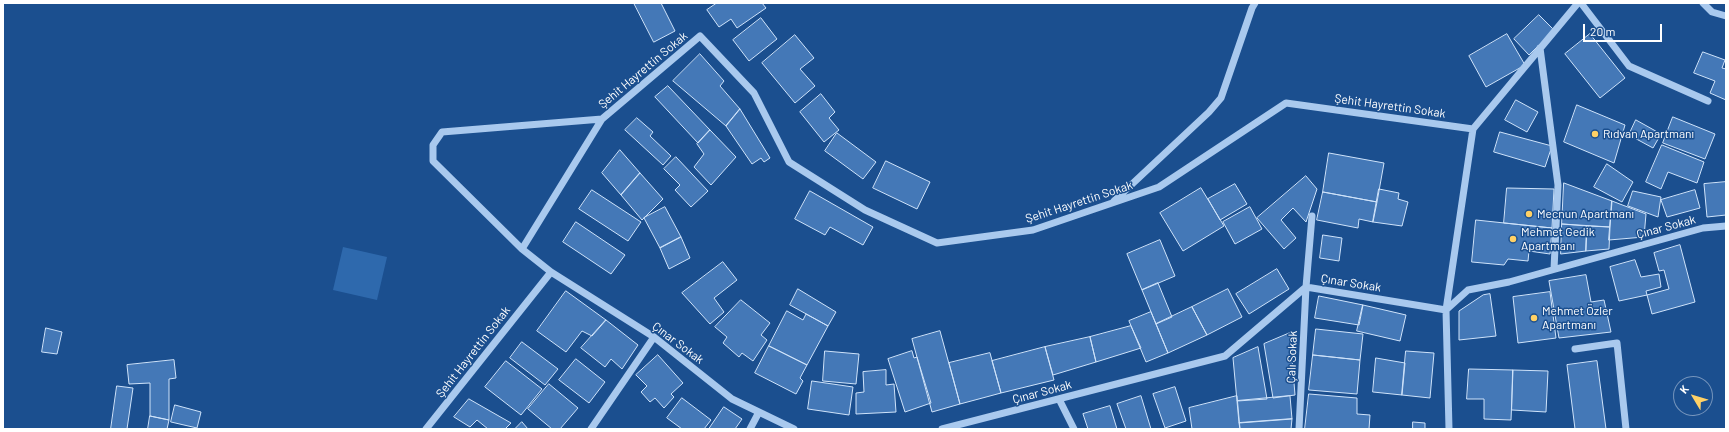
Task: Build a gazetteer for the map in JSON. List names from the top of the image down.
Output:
{
  "streets": {
    "street": ["Şehit Hayrettin Sokak", "Çınar Sokak", "Çalı Sokak"]
  },
  "crossings": [
    ["Şehit Hayrettin Sokak", "Çınar Sokak"],
    ["Çınar Sokak", "Çalı Sokak"]
  ],
  "places": [
    "Rıdvan Apartmanı",
    "Mecnun Apartmanı",
    "Mehmet Gedik Apartmanı",
    "Mehmet Özler Apartmanı"
  ],
  "scale_bar": "20 m",
  "north": "top left"
}
